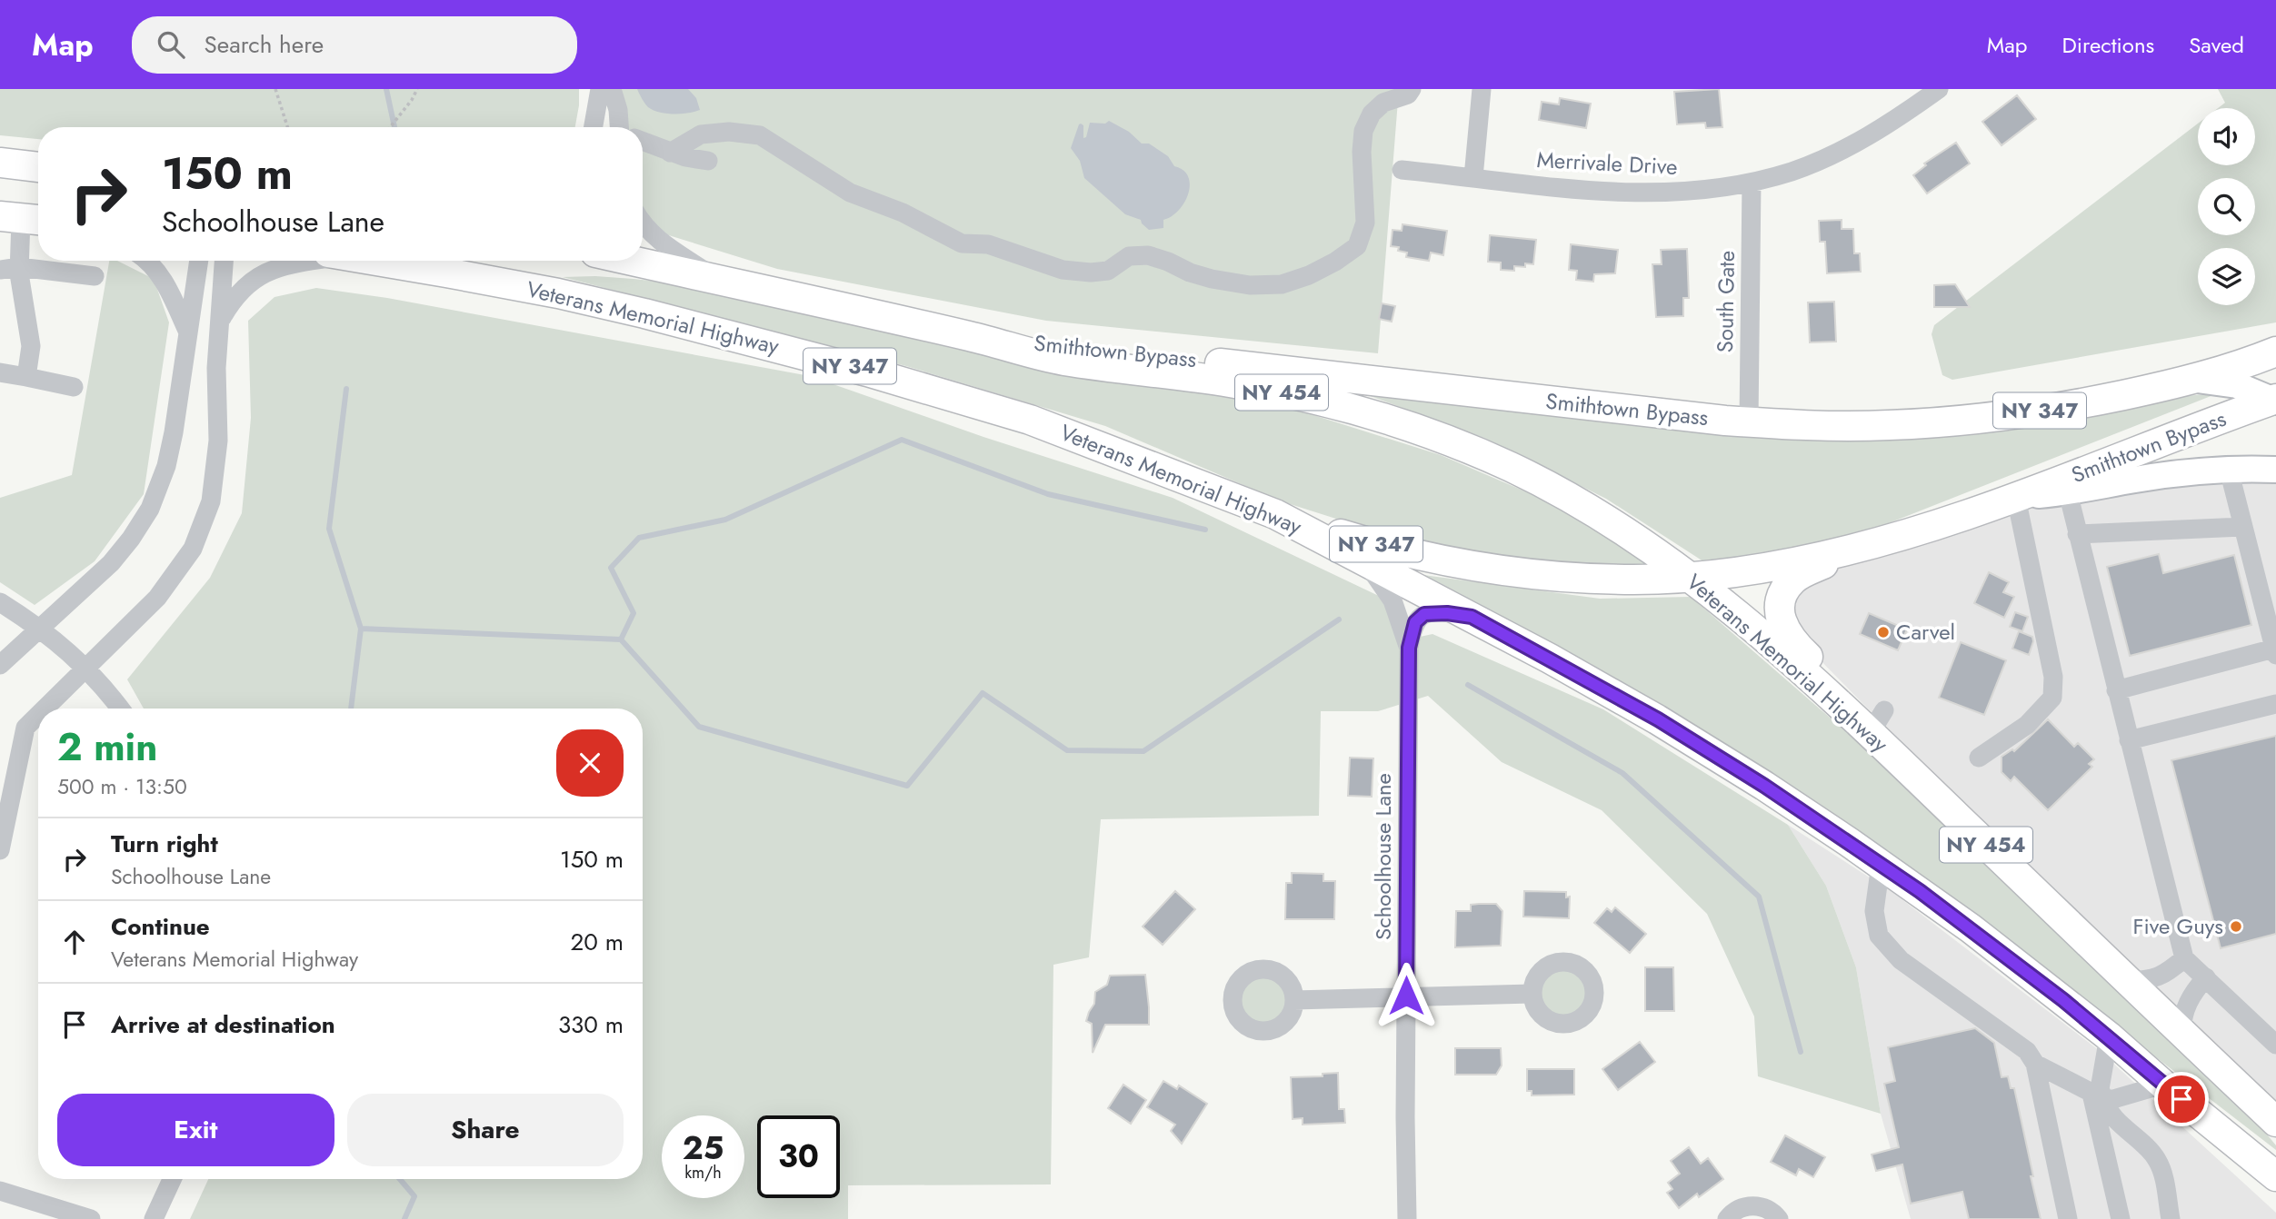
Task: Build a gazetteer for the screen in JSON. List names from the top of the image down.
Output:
{
  "streets": {
    "highway": [
      "Veterans Memorial Highway",
      "Smithtown Bypass",
      "NY 347",
      "NY 454"
    ],
    "street": ["Merrivale Drive", "South Gate", "Schoolhouse Lane"]
  },
  "crossings": [
    ["Merrivale Drive", "South Gate"],
    ["South Gate", "Smithtown Bypass"],
    ["Veterans Memorial Highway", "Smithtown Bypass"],
    ["Veterans Memorial Highway", "Schoolhouse Lane"]
  ],
  "places": ["Carvel", "Five Guys"],
  "page": {
    "header": "Map",
    "search": "Search here",
    "nav": ["Map", "Directions", "Saved"],
    "turn": ["150 m", "Schoolhouse Lane"],
    "heading": ["2 min", "500 m · 13:50"],
    "list": [
      {
        "name": "Turn right",
        "note": "Schoolhouse Lane",
        "value": "150 m"
      },
      {
        "name": "Continue",
        "note": "Veterans Memorial Highway",
        "value": "20 m"
      },
      {
        "name": "Arrive at destination",
        "value": "330 m"
      }
    ],
    "buttons": ["Exit", "Share"],
    "speed": "25 km/h",
    "limit": "30"
  }
}
